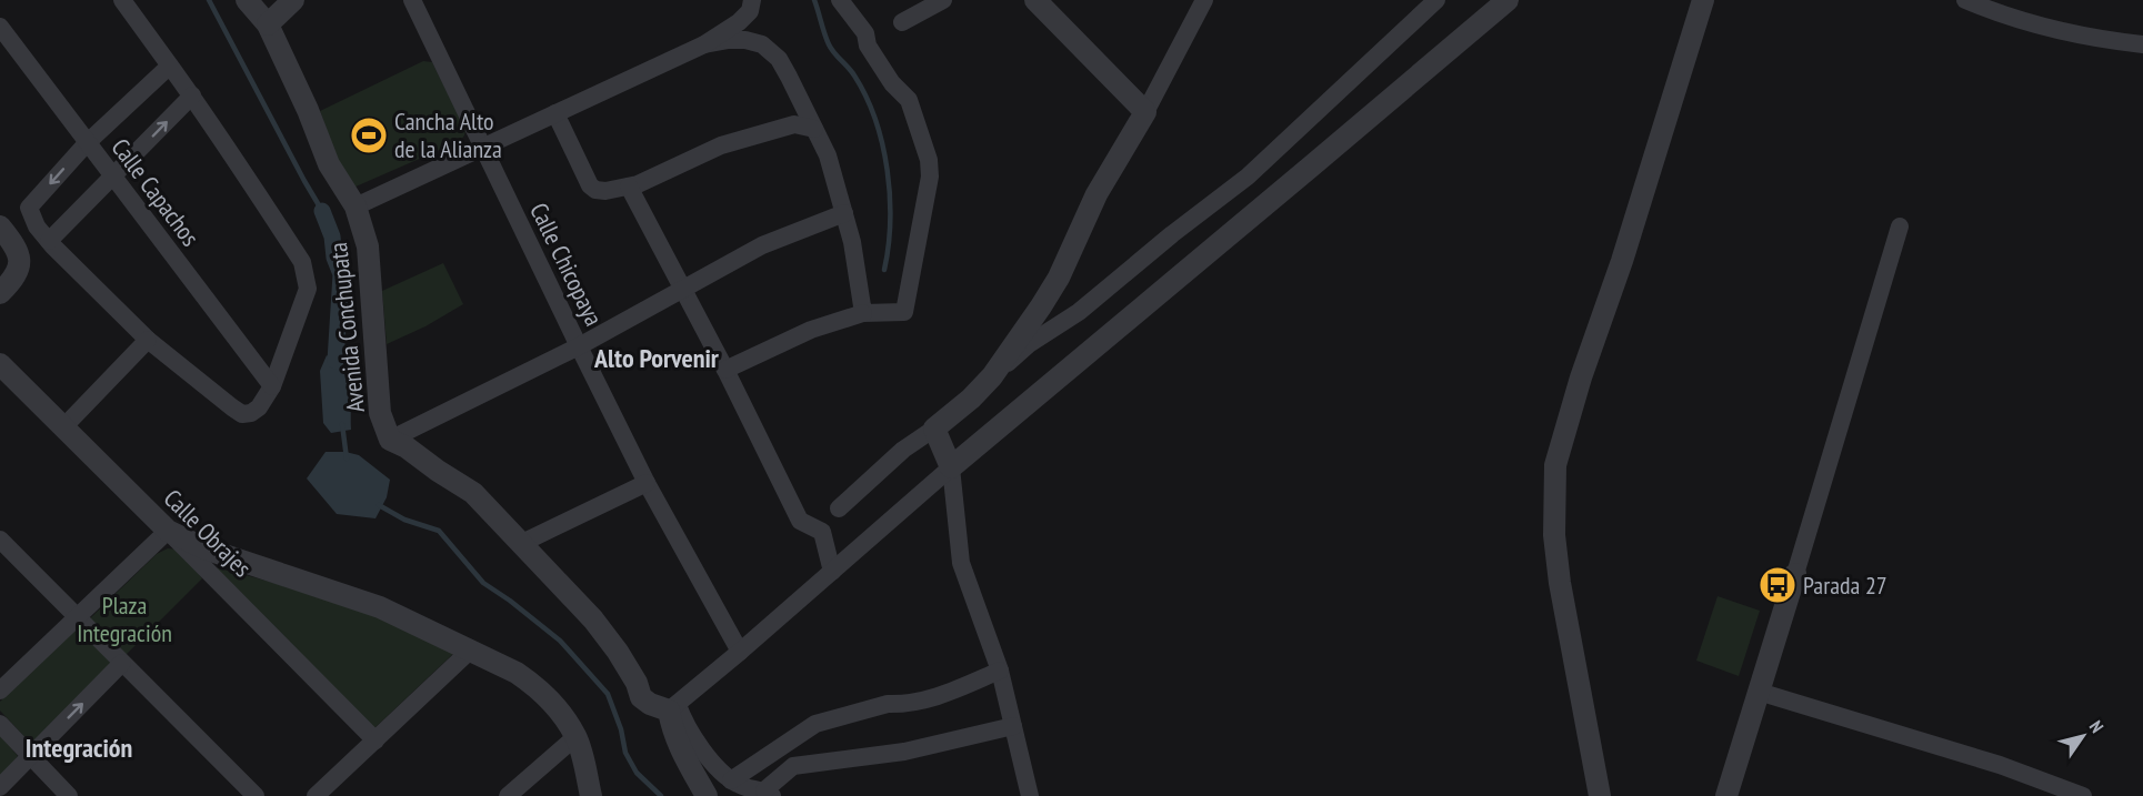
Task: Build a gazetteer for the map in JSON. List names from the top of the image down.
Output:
{
  "streets": {
    "street": [
      "Calle Capachos",
      "Calle Chicopaya",
      "Avenida Conchupata",
      "Calle Obrajes"
    ]
  },
  "districts": ["Alto Porvenir", "Integración"],
  "parks": ["Plaza Integración"],
  "places": {
    "sports": ["Cancha Alto de la Alianza"],
    "bus stop": ["Parada 27"]
  },
  "north": "top right"
}
